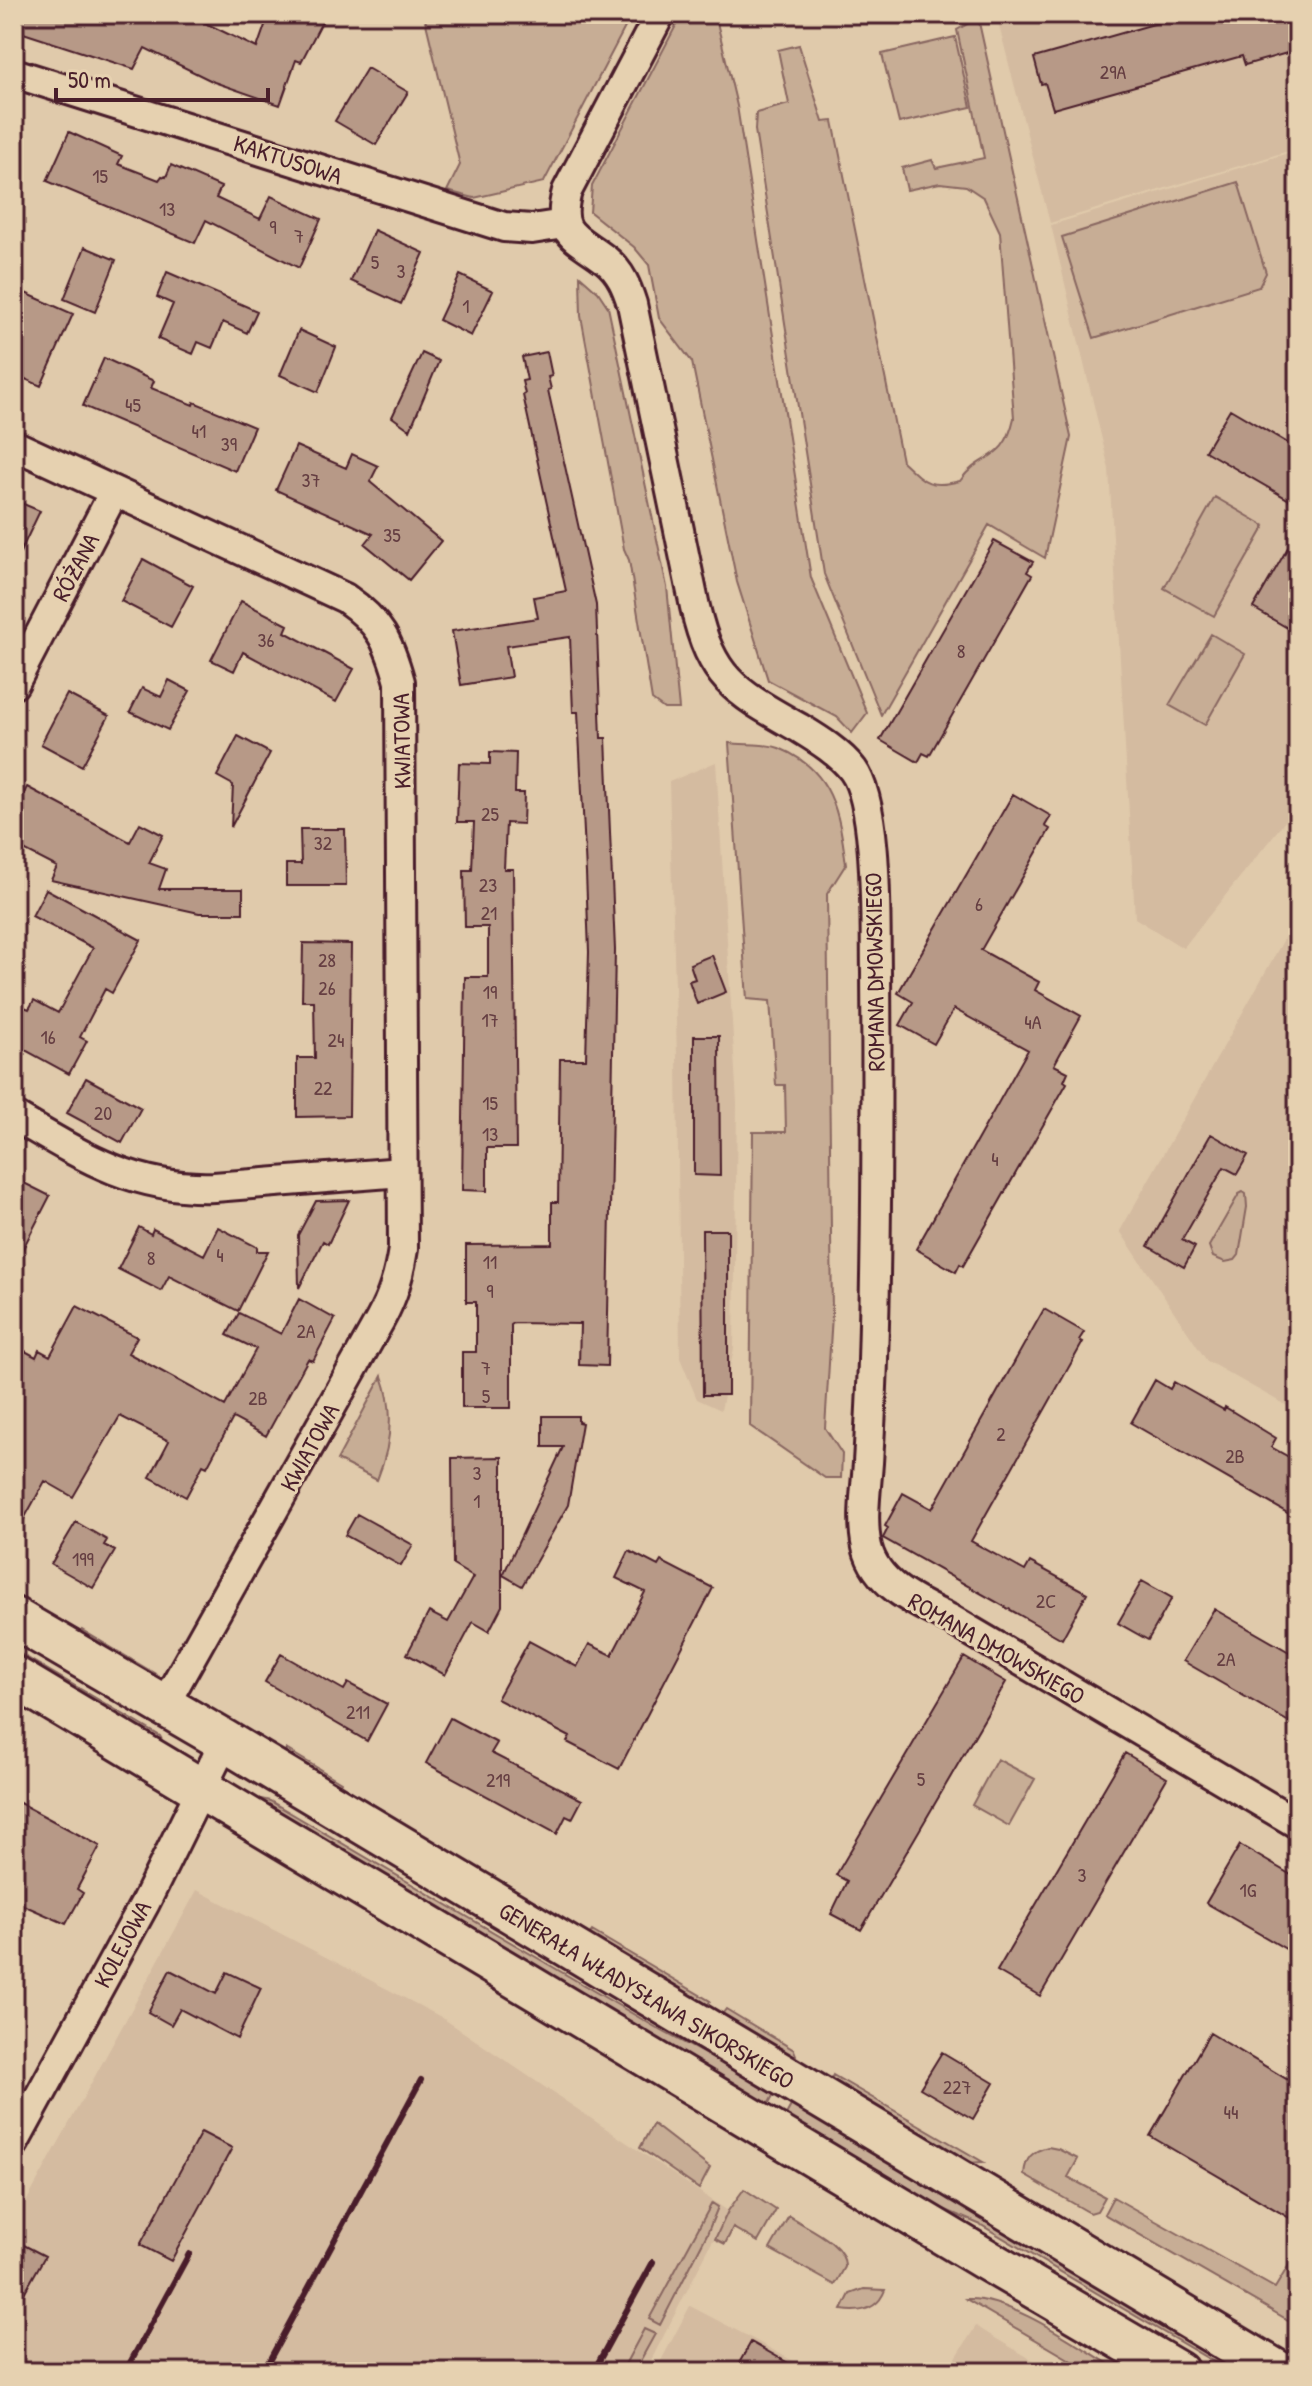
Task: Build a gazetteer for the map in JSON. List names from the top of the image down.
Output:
{
  "streets": {
    "main road": ["GENERAŁA WŁADYSŁAWA SIKORSKIEGO"],
    "street": [
      "KAKTUSOWA",
      "RÓŻANA",
      "KWIATOWA",
      "ROMANA DMOWSKIEGO",
      "KOLEJOWA"
    ]
  },
  "crossings": [
    ["KAKTUSOWA", "ROMANA DMOWSKIEGO"],
    ["RÓŻANA", "KWIATOWA"],
    ["KWIATOWA", "GENERAŁA WŁADYSŁAWA SIKORSKIEGO"],
    ["KOLEJOWA", "GENERAŁA WŁADYSŁAWA SIKORSKIEGO"]
  ],
  "house_numbers": [
    "29A",
    "15",
    "13",
    "9",
    "7",
    "5",
    "3",
    "1",
    "45",
    "41",
    "39",
    "37",
    "35",
    "36",
    "8",
    "25",
    "32",
    "23",
    "6",
    "21",
    "28",
    "26",
    "19",
    "17",
    "4A",
    "16",
    "24",
    "22",
    "15",
    "20",
    "13",
    "4",
    "4",
    "8",
    "11",
    "9",
    "2A",
    "7",
    "5",
    "2B",
    "2",
    "2B",
    "3",
    "1",
    "199",
    "2C",
    "2A",
    "211",
    "5",
    "219",
    "3",
    "1G",
    "227",
    "44"
  ],
  "scale_bar": "50 m"
}
